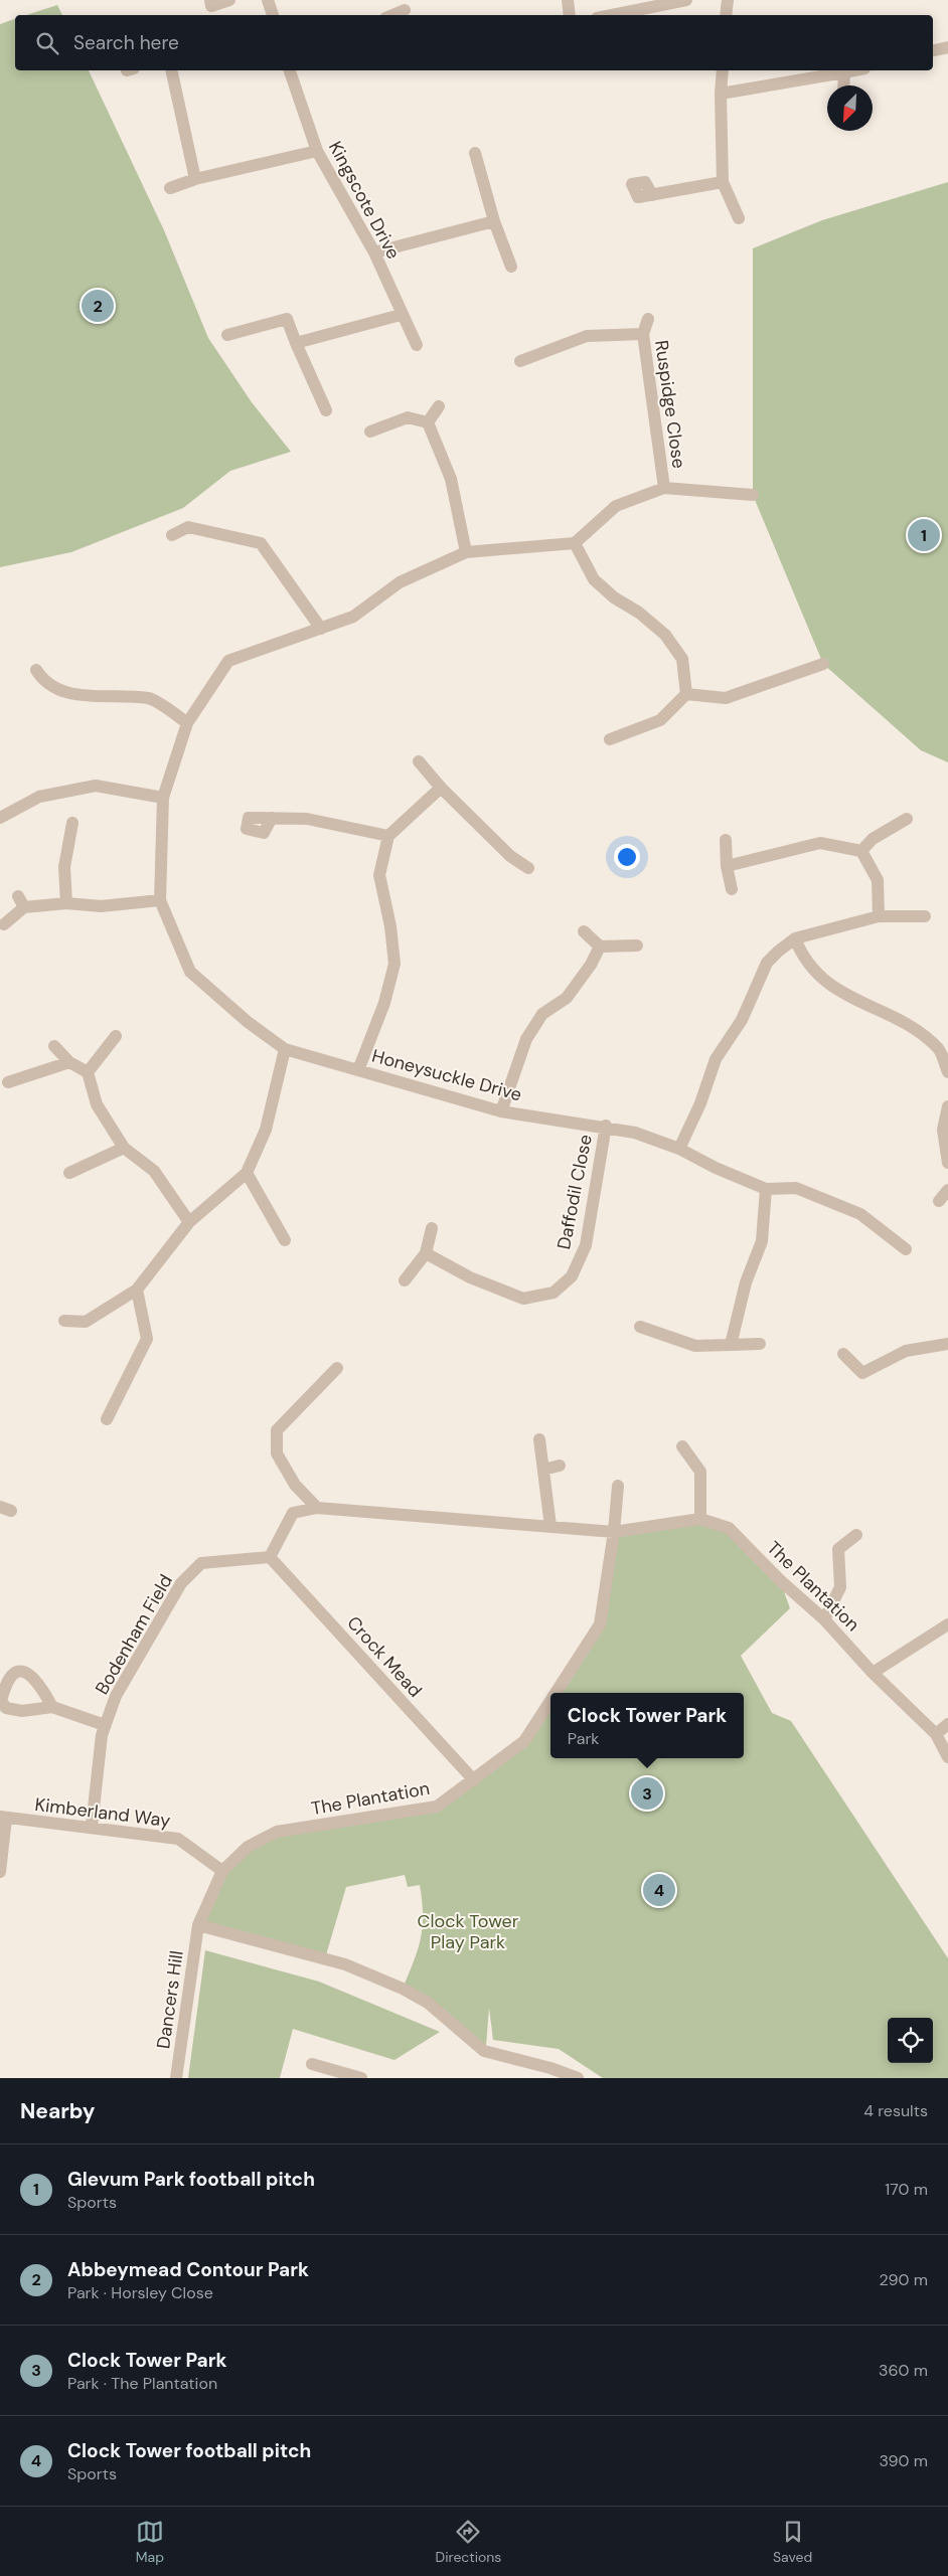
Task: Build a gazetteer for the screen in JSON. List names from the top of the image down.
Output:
{
  "streets": {
    "street": [
      "Kingscote Drive",
      "Ruspidge Close",
      "Honeysuckle Drive",
      "Daffodil Close",
      "The Plantation",
      "Bodenham Field",
      "Crock Mead",
      "Kimberland Way",
      "Dancers Hill"
    ]
  },
  "crossings": [
    ["Honeysuckle Drive", "Daffodil Close"],
    ["The Plantation", "Bodenham Field"],
    ["The Plantation", "Crock Mead"],
    ["The Plantation", "Kimberland Way"],
    ["The Plantation", "Dancers Hill"],
    ["Bodenham Field", "Crock Mead"],
    ["Bodenham Field", "Kimberland Way"]
  ],
  "parks": ["Clock Tower Play Park"],
  "north": "bottom left",
  "page": {
    "search": "Search here",
    "pins": [
      "2",
      "1",
      "3",
      "4"
    ],
    "popup": ["Clock Tower Park", "Park"],
    "heading": ["Nearby", "4 results"],
    "list": [
      {
        "mark": "1",
        "name": "Glevum Park football pitch",
        "note": "Sports",
        "value": "170 m"
      },
      {
        "mark": "2",
        "name": "Abbeymead Contour Park",
        "note": "Park · Horsley Close",
        "value": "290 m"
      },
      {
        "mark": "3",
        "name": "Clock Tower Park",
        "note": "Park · The Plantation",
        "value": "360 m"
      },
      {
        "mark": "4",
        "name": "Clock Tower football pitch",
        "note": "Sports",
        "value": "390 m"
      }
    ],
    "nav": ["Map", "Directions", "Saved"]
  }
}
